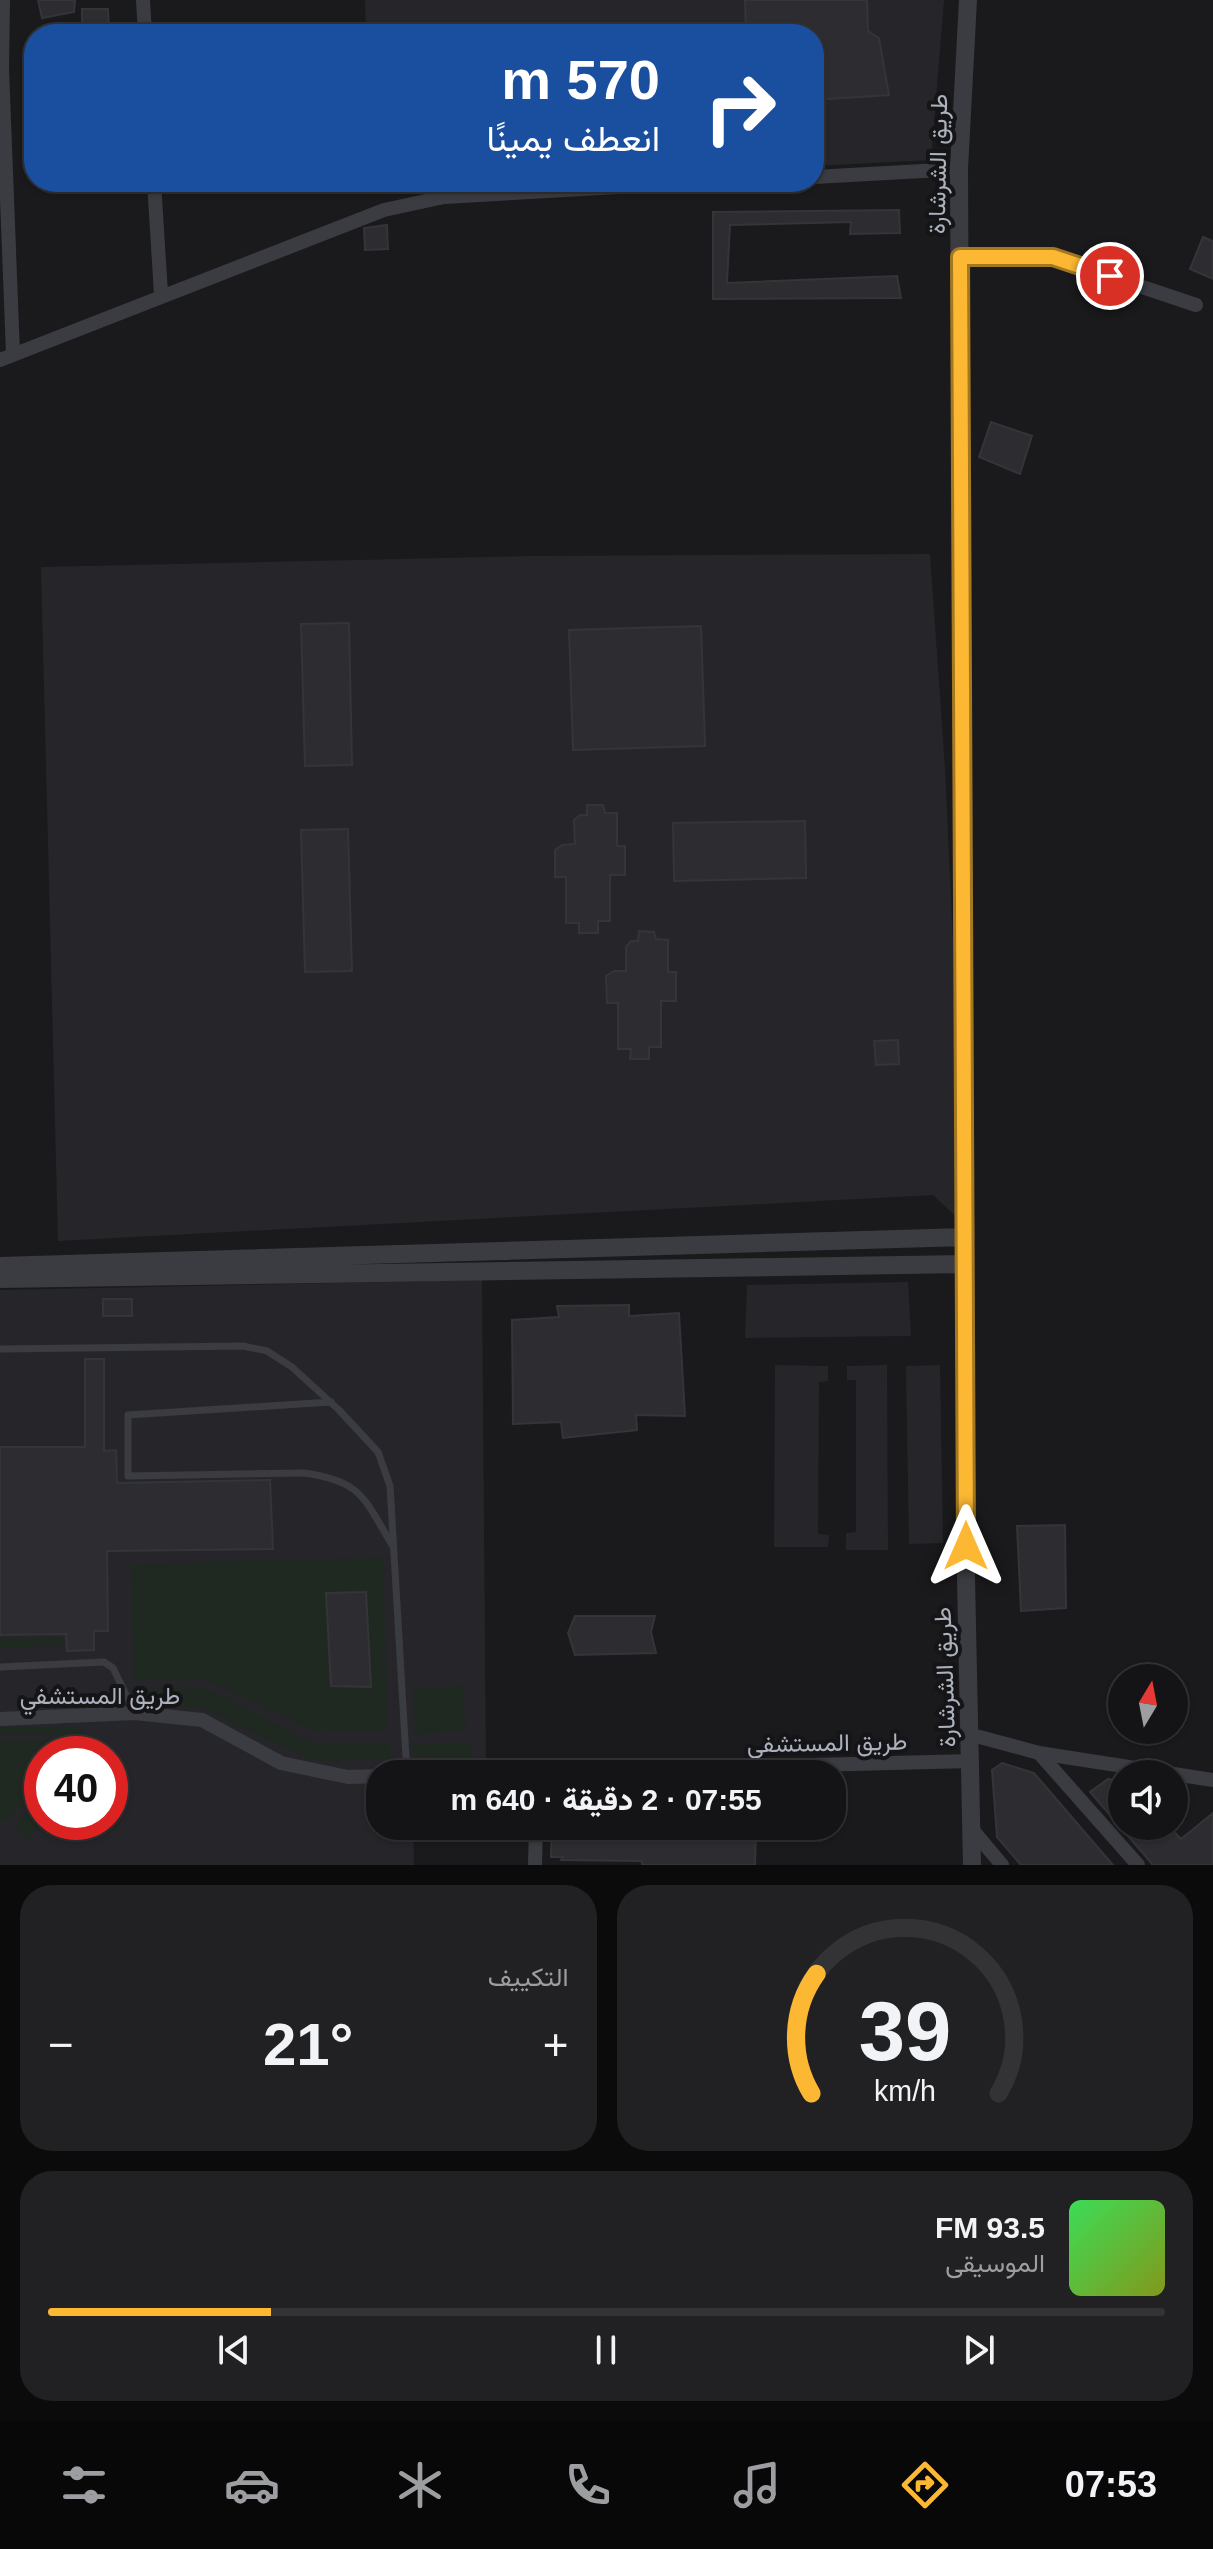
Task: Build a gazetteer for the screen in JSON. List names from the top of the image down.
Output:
{
  "streets": {
    "street": ["طريق الشرشارة", "طريق المستشفي"]
  },
  "crossings": [
    ["طريق الشرشارة", "طريق المستشفي"]
  ],
  "north": "top",
  "page": {
    "turn": ["570 m", "انعطف يمينًا"],
    "limit": "40",
    "trip": "07:55 · 2 دقيقة · 640 m",
    "tile": "التكييف",
    "heat": ["−", "21°", "+"],
    "song": ["93.5 FM", "الموسيقى"],
    "tabs": "07:53",
    "gauge": ["39", "km/h"]
  }
}
